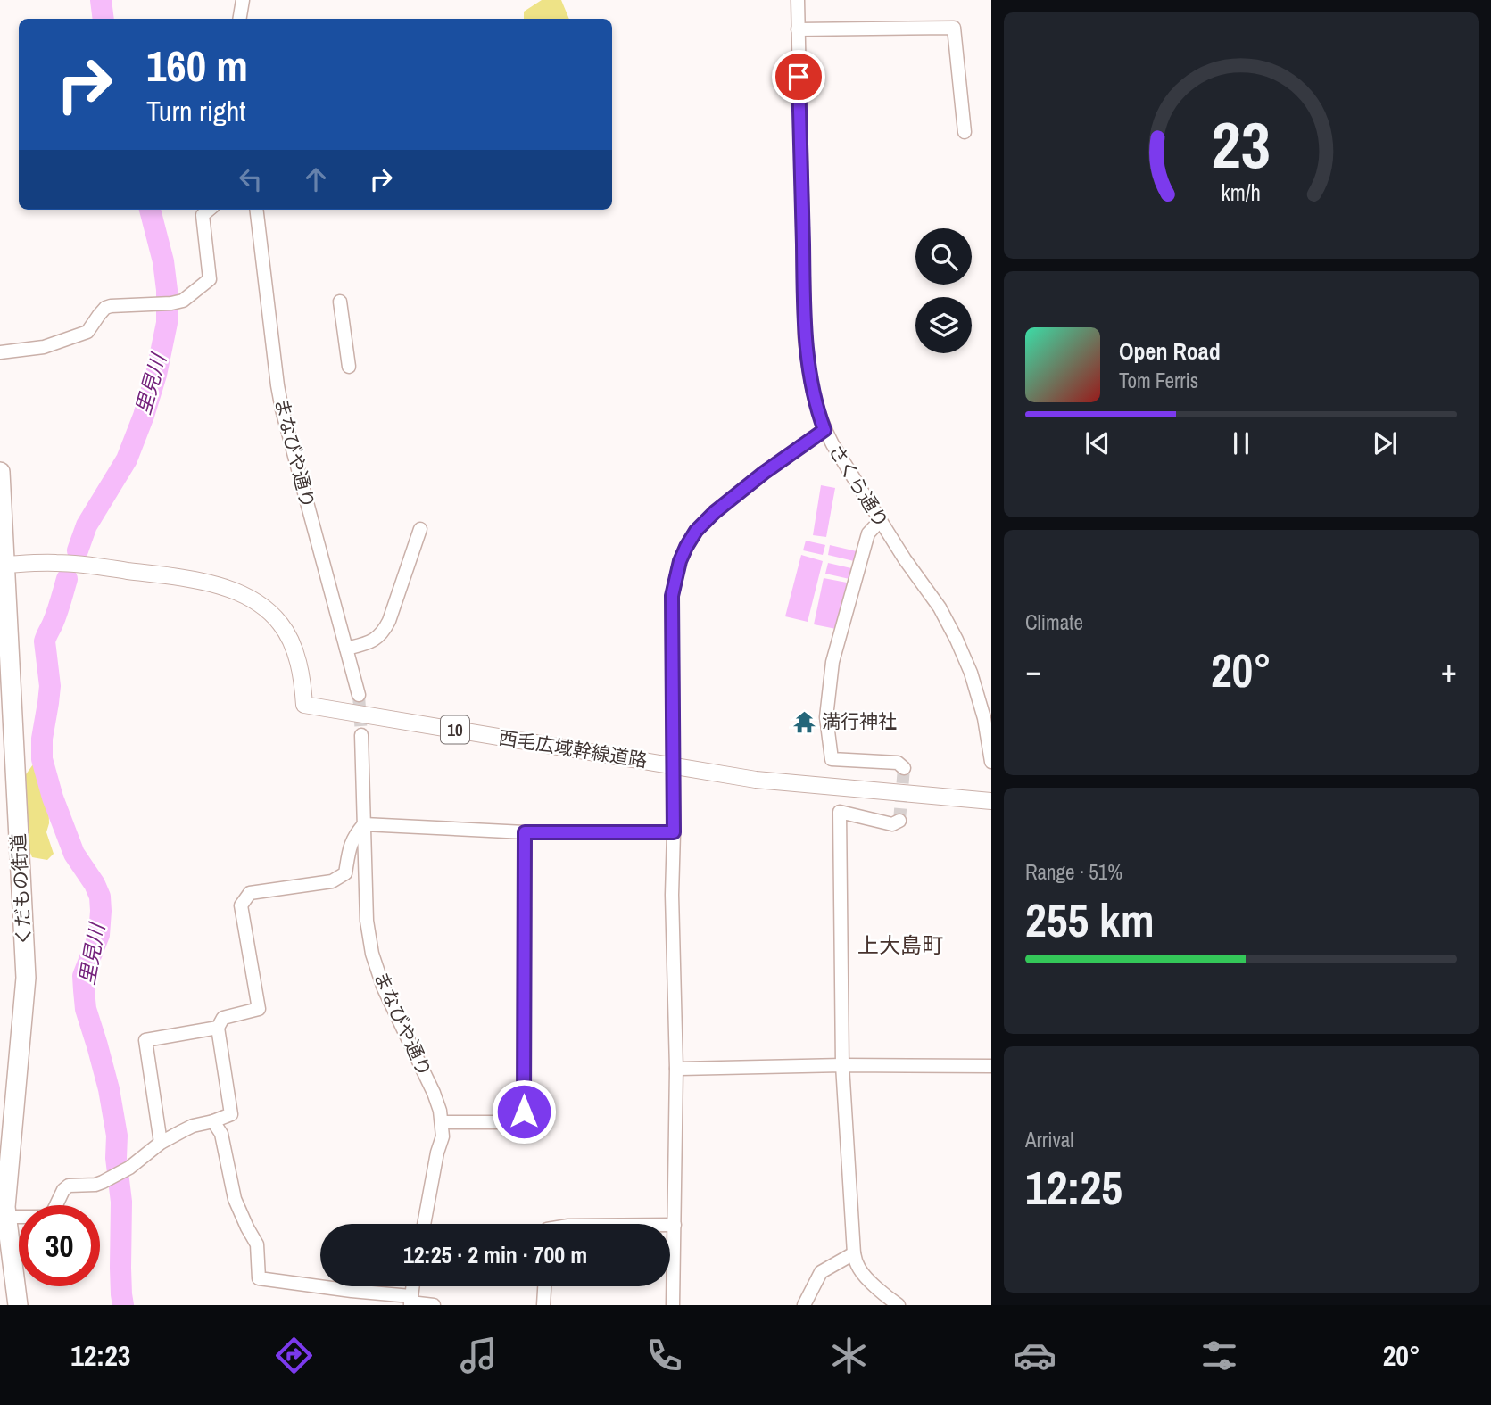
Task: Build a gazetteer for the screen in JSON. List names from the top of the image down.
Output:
{
  "streets": {
    "highway": ["くだもの街道"],
    "main road": ["10", "西毛広域幹線道路"],
    "street": ["まなびや通り", "さくら通り"]
  },
  "crossings": [
    ["西毛広域幹線道路", "くだもの街道"]
  ],
  "districts": ["上大島町"],
  "water": ["里見川"],
  "places": {
    "temple": ["満行神社"]
  },
  "page": {
    "turn": ["160 m", "Turn right"],
    "song": ["Open Road", "Tom Ferris"],
    "tile": [
      "Climate",
      ["Range · 51%", "255 km"],
      ["Arrival", "12:25"]
    ],
    "heat": ["−", "20°", "+"],
    "limit": "30",
    "trip": "12:25 · 2 min · 700 m",
    "tabs": ["12:23", "20°"],
    "gauge": ["23", "km/h"]
  }
}
